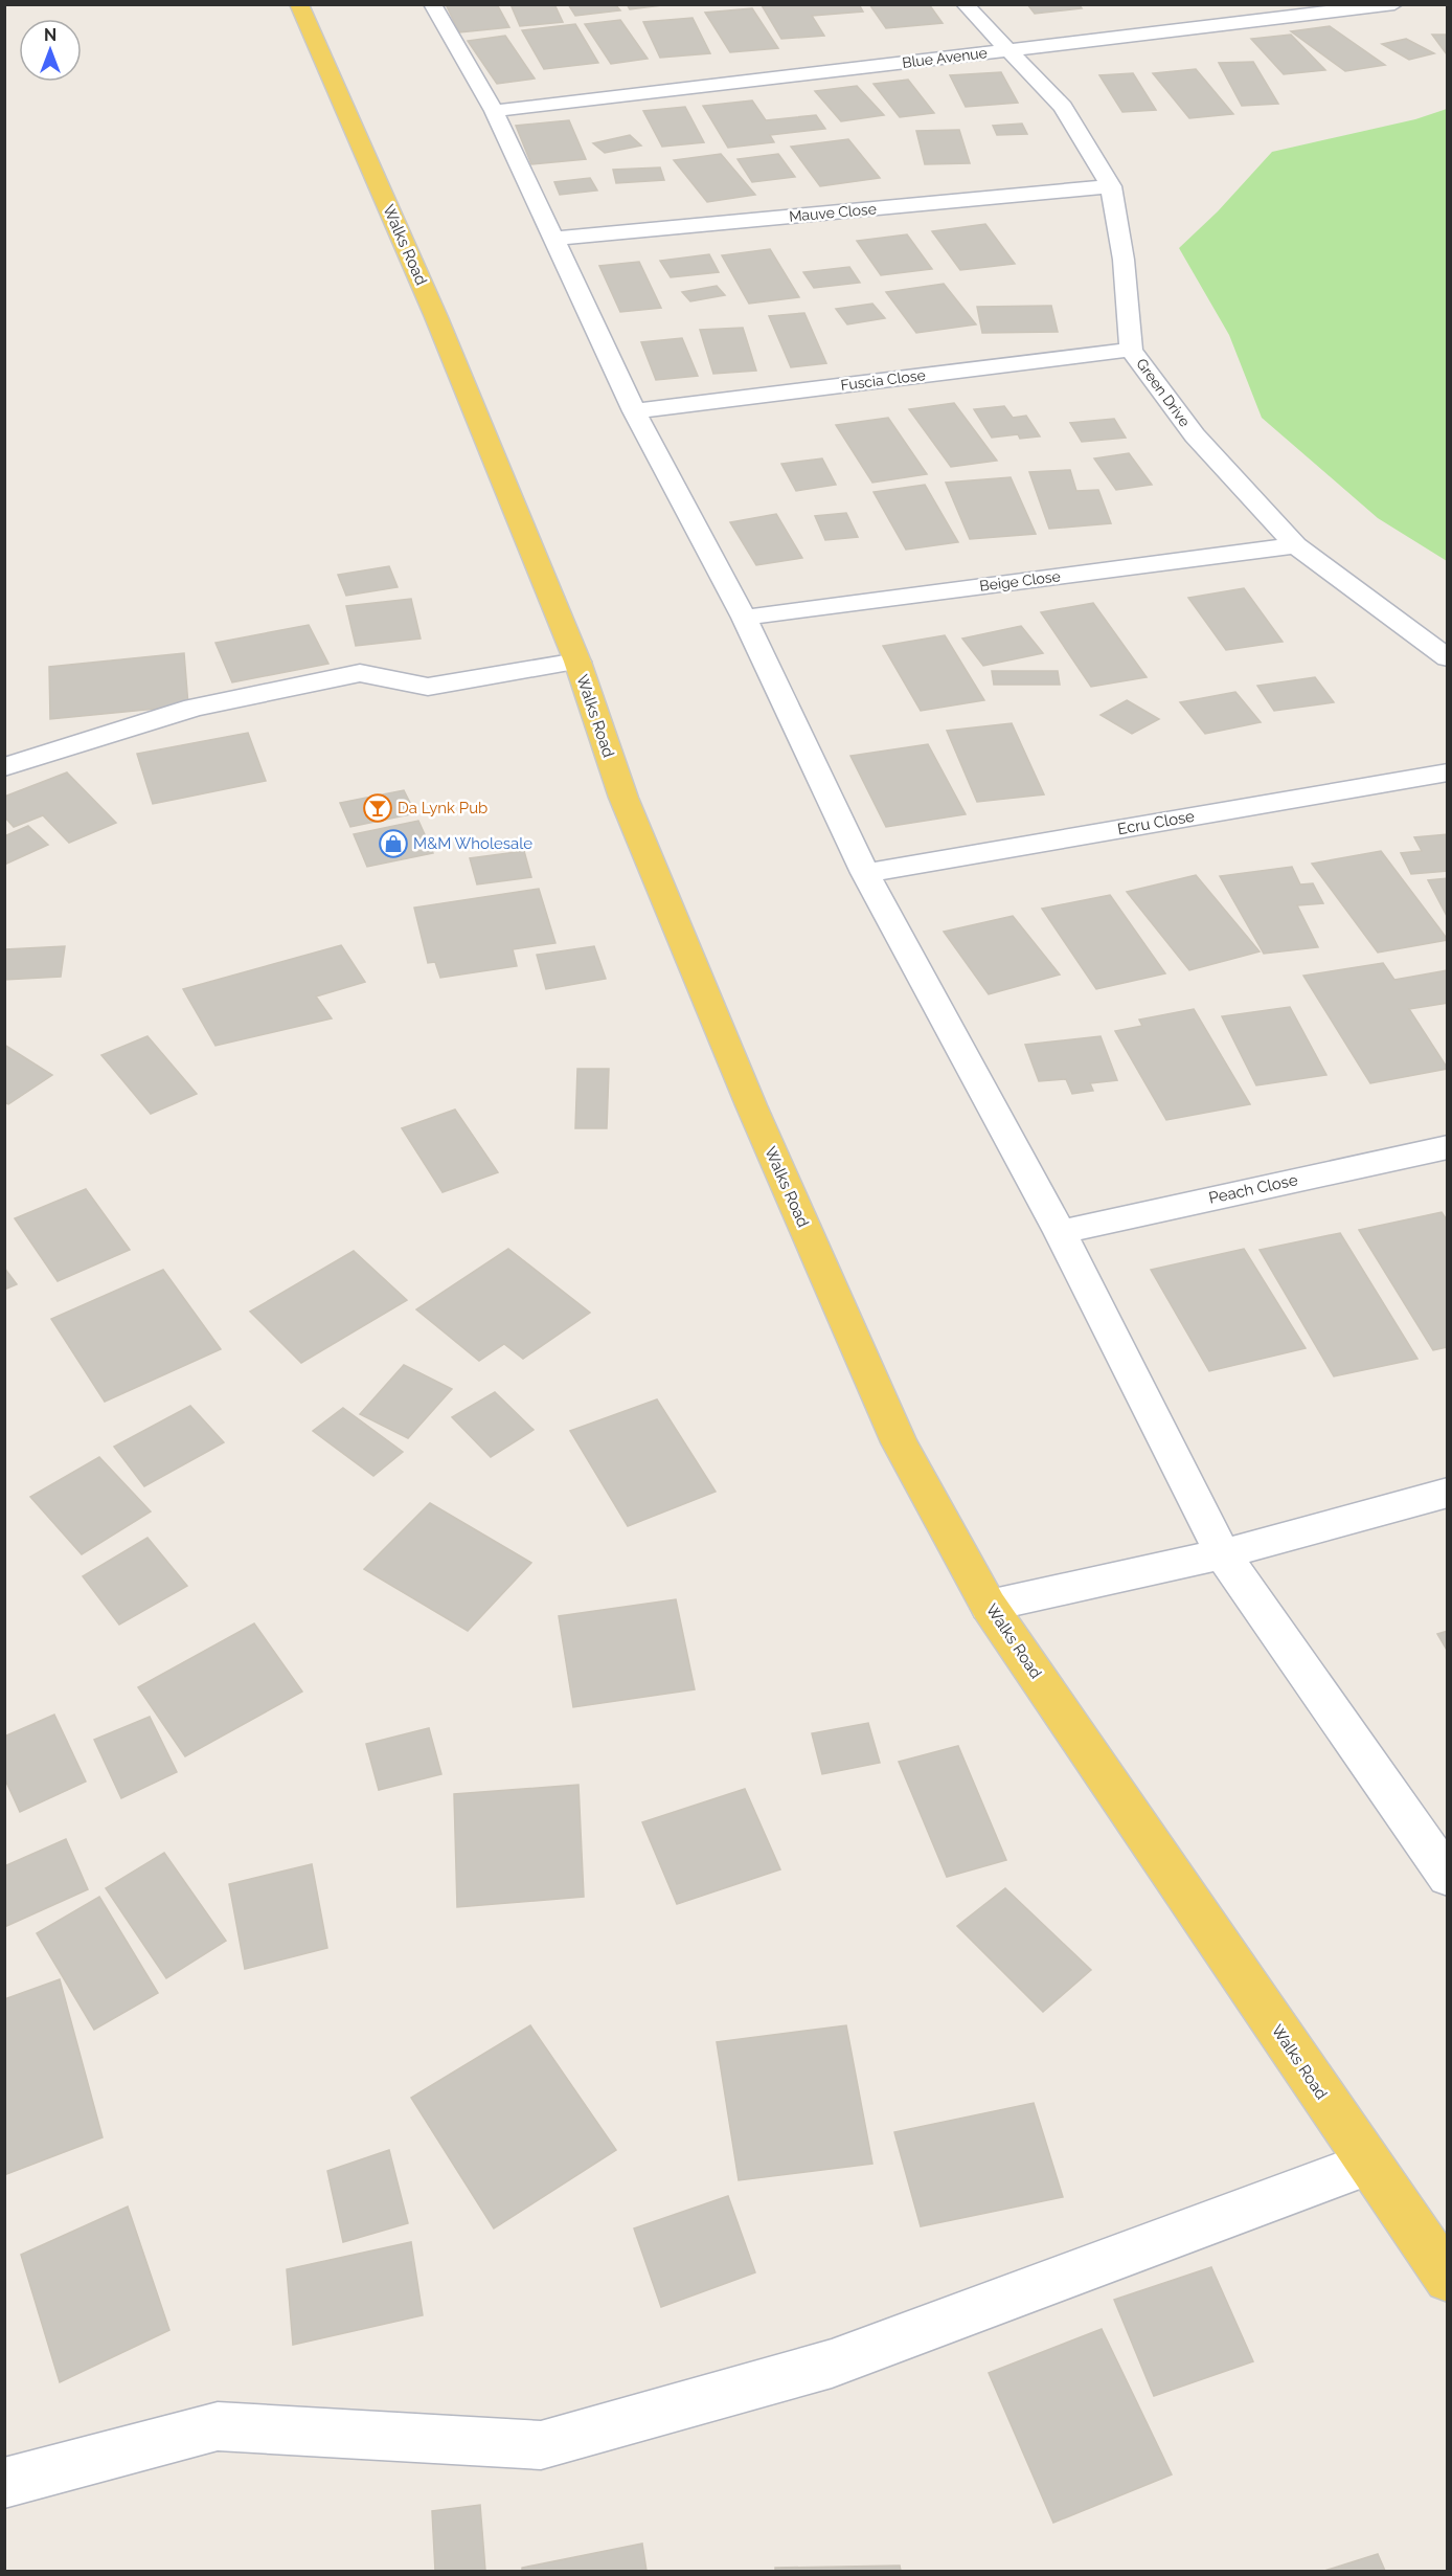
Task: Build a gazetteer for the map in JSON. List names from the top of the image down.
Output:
{
  "streets": {
    "main road": ["Walks Road"],
    "street": [
      "Blue Avenue",
      "Mauve Close",
      "Fuscia Close",
      "Green Drive",
      "Beige Close",
      "Ecru Close",
      "Peach Close"
    ]
  },
  "crossings": [
    ["Blue Avenue", "Green Drive"],
    ["Mauve Close", "Green Drive"],
    ["Fuscia Close", "Green Drive"],
    ["Green Drive", "Beige Close"]
  ],
  "places": {
    "bar": ["Da Lynk Pub"],
    "shop": ["M&M Wholesale"]
  },
  "north": "top"
}
